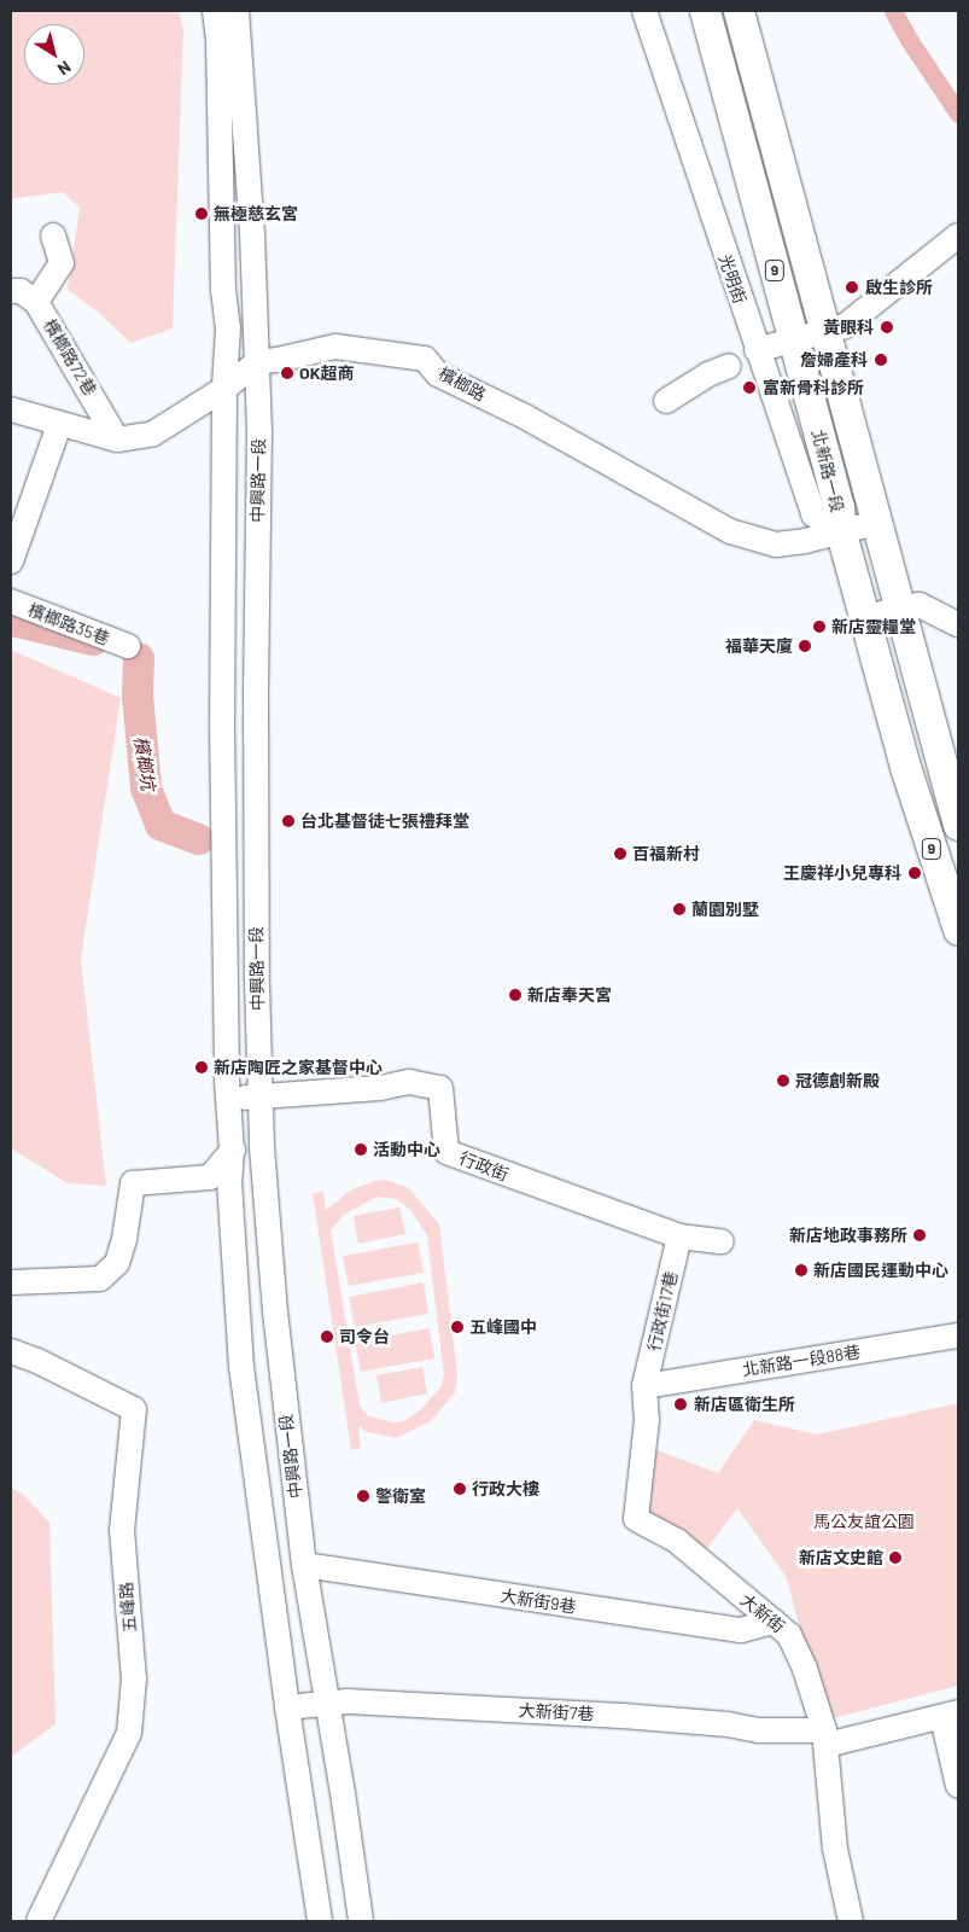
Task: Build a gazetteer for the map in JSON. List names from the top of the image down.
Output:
{
  "streets": {
    "main road": ["9", "北新路一段"],
    "street": [
      "光明街",
      "檳榔路72巷",
      "檳榔路",
      "中興路一段",
      "檳榔路35巷",
      "行政街",
      "行政街17巷",
      "北新路一段88巷",
      "大新街9巷",
      "五峰路",
      "大新街",
      "大新街7巷"
    ]
  },
  "crossings": [
    ["光明街", "檳榔路"],
    ["光明街", "北新路一段"],
    ["檳榔路72巷", "檳榔路"],
    ["檳榔路", "北新路一段"],
    ["檳榔路", "中興路一段"],
    ["中興路一段", "行政街"],
    ["中興路一段", "大新街9巷"],
    ["中興路一段", "大新街7巷"],
    ["行政街", "行政街17巷"],
    ["行政街17巷", "北新路一段88巷"],
    ["行政街17巷", "大新街"],
    ["北新路一段88巷", "大新街"],
    ["大新街9巷", "大新街"],
    ["大新街", "大新街7巷"]
  ],
  "water": ["檳榔坑"],
  "parks": ["馬公友誼公園"],
  "places": [
    "無極慈玄宮",
    "啟生診所",
    "黃眼科",
    "詹婦產科",
    "OK超商",
    "富新骨科診所",
    "新店靈糧堂",
    "福華天廈",
    "台北基督徒七張禮拜堂",
    "百福新村",
    "王慶祥小兒專科",
    "蘭園別墅",
    "新店奉天宮",
    "新店陶匠之家基督中心",
    "冠德創新殿",
    "活動中心",
    "新店地政事務所",
    "新店國民運動中心",
    "五峰國中",
    "司令台",
    "新店區衛生所",
    "行政大樓",
    "警衛室",
    "新店文史館"
  ],
  "north": "bottom right"
}
